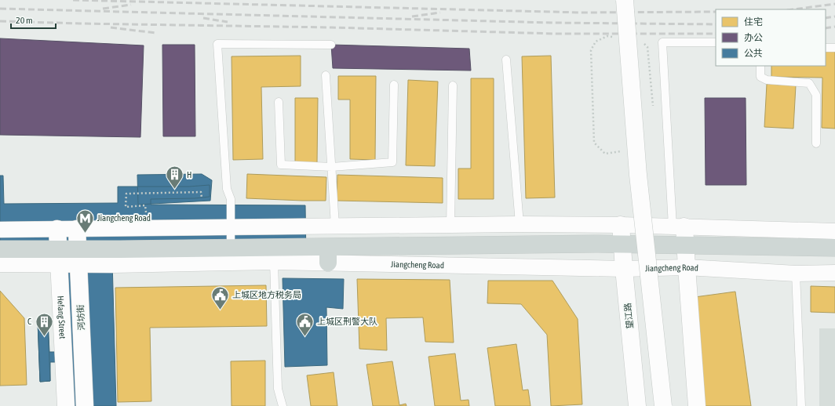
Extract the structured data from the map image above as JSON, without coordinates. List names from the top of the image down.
{
  "streets": {
    "main road": ["Jiangcheng Road"],
    "street": ["望江路", "Hefang Street", "河坊街"]
  },
  "crossings": [
    ["Jiangcheng Road", "望江路"],
    ["Jiangcheng Road", "Hefang Street"],
    ["Jiangcheng Road", "河坊街"]
  ],
  "places": {
    "building": ["H", "C"],
    "metro station": ["Jiangcheng Road"],
    "public building": ["上城区地方税务局", "上城区刑警大队"]
  },
  "legend": ["住宅", "办公", "公共"],
  "scale_bar": "20 m"
}
